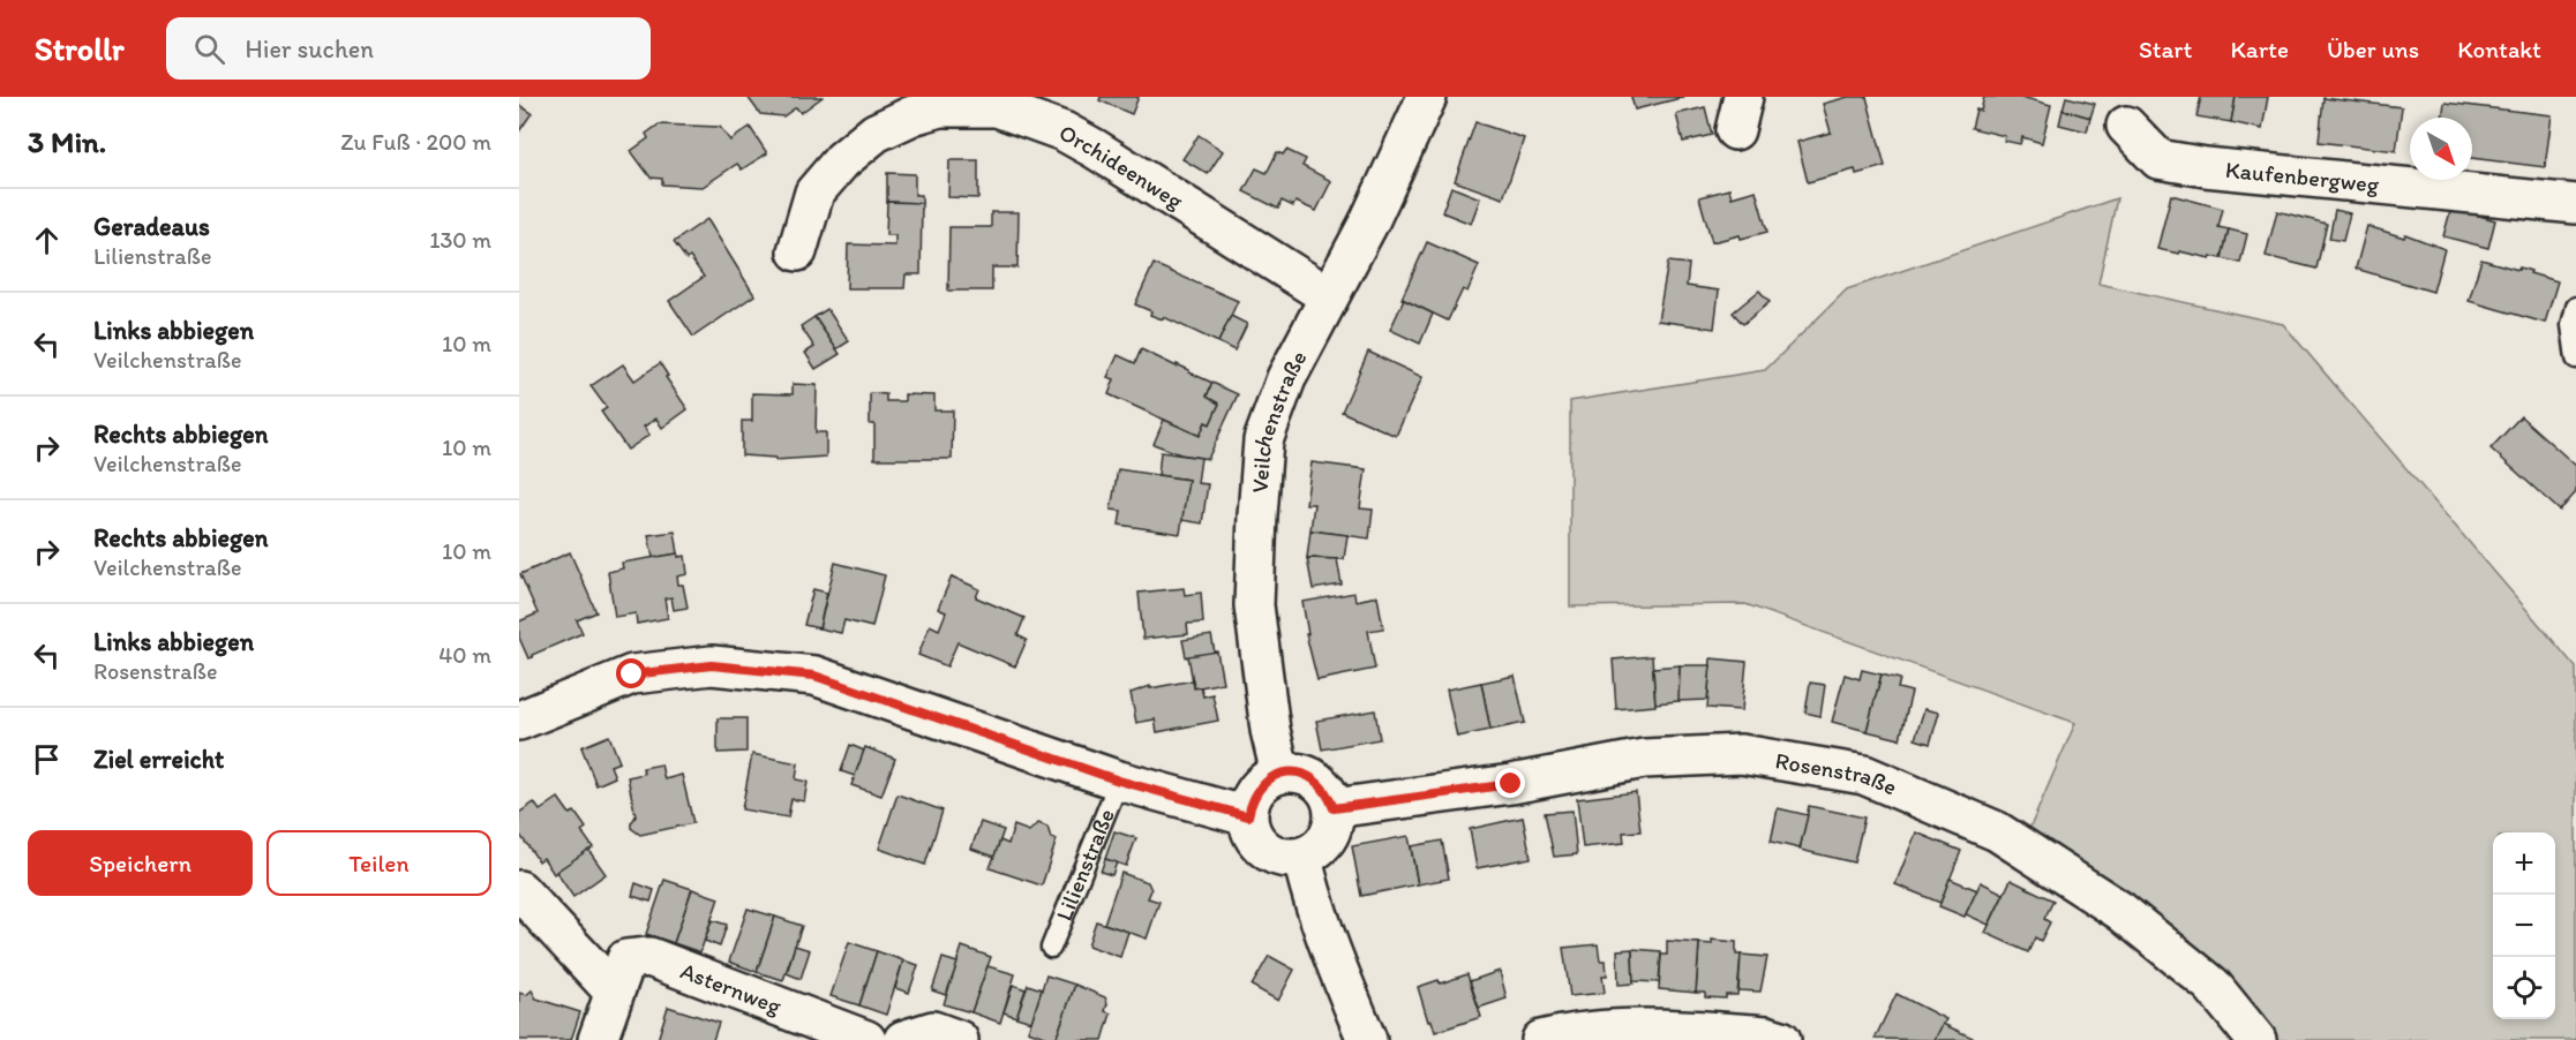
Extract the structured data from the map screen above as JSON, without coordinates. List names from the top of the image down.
{
  "streets": {
    "street": [
      "Orchideenweg",
      "Kaufenbergweg",
      "Veilchenstraße",
      "Rosenstraße",
      "Lilienstraße",
      "Asternweg"
    ]
  },
  "crossings": [
    ["Orchideenweg", "Veilchenstraße"],
    ["Veilchenstraße", "Rosenstraße"],
    ["Veilchenstraße", "Lilienstraße"],
    ["Rosenstraße", "Lilienstraße"]
  ],
  "north": "bottom right",
  "page": {
    "header": "Strollr",
    "search": "Hier suchen",
    "nav": [
      "Start",
      "Karte",
      "Über uns",
      "Kontakt"
    ],
    "heading": ["3 Min.", "Zu Fuß · 200 m"],
    "list": [
      ["Geradeaus", "Lilienstraße", "130 m"],
      ["Links abbiegen", "Veilchenstraße", "10 m"],
      ["Rechts abbiegen", "Veilchenstraße", "10 m"],
      ["Rechts abbiegen", "Veilchenstraße", "10 m"],
      ["Links abbiegen", "Rosenstraße", "40 m"],
      "Ziel erreicht"
    ],
    "buttons": ["Speichern", "Teilen"],
    "map_buttons": ["+", "−"]
  }
}
